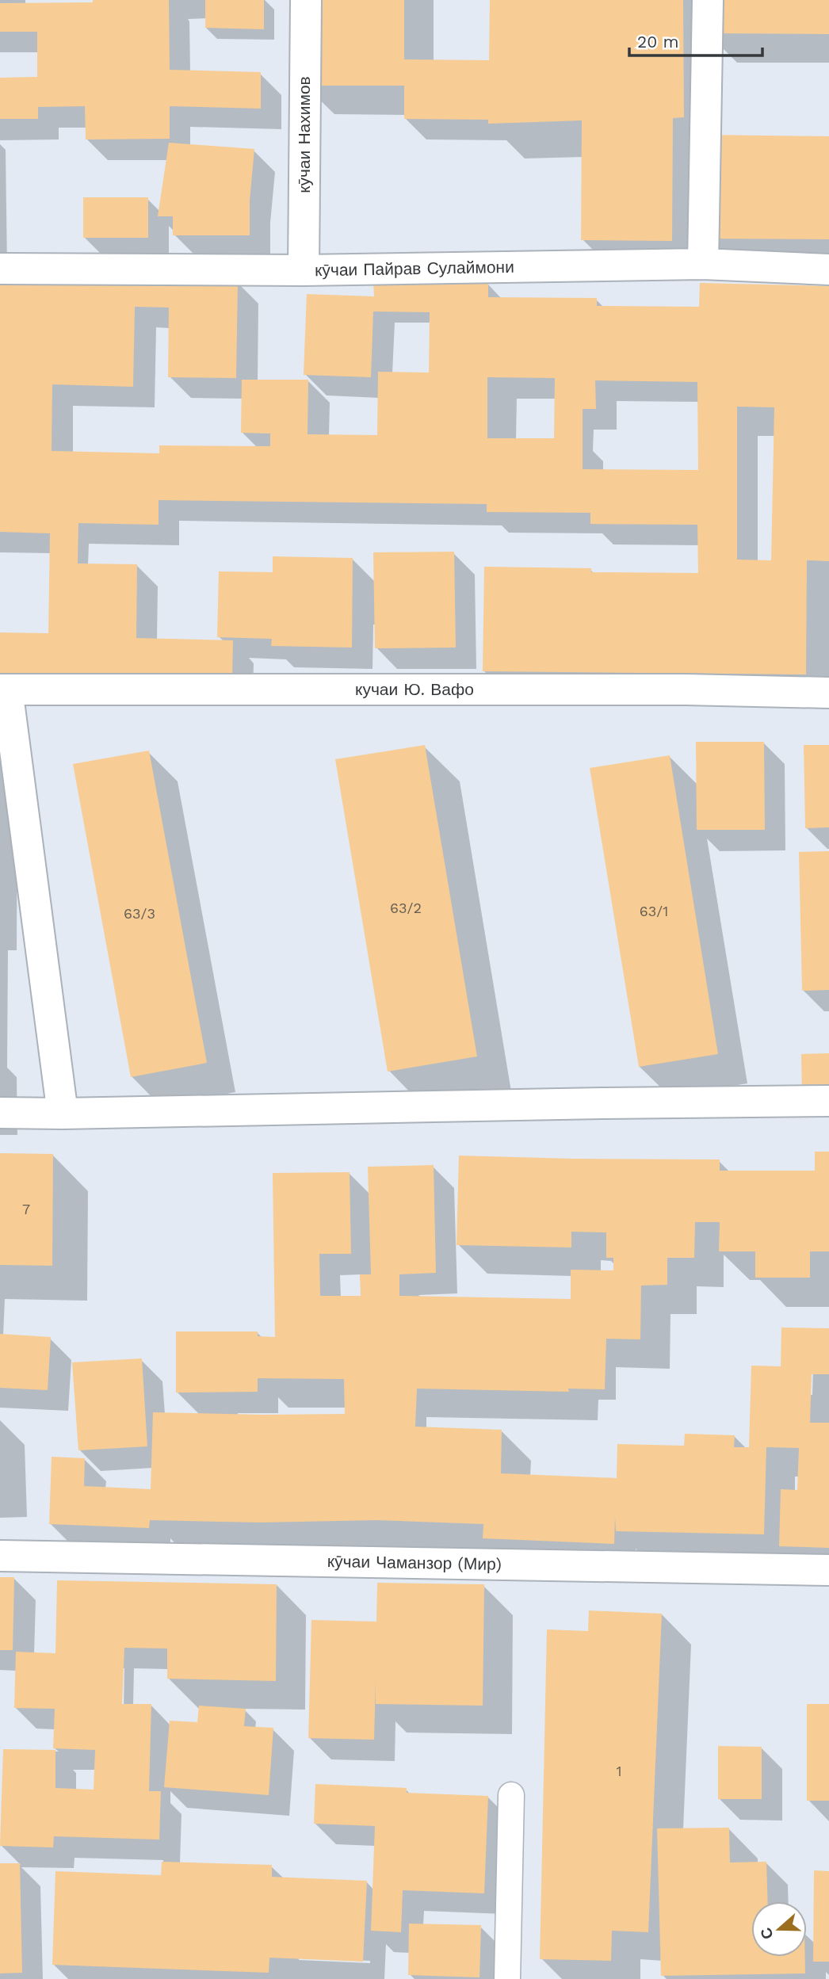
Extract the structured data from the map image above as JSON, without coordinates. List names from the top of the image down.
{
  "streets": {
    "street": [
      "кӯчаи Нахимов",
      "кӯчаи Пайрав Сулаймони",
      "кучаи Ю. Вафо",
      "кӯчаи Чаманзор (Мир)"
    ]
  },
  "crossings": [
    ["кӯчаи Нахимов", "кӯчаи Пайрав Сулаймони"]
  ],
  "house_numbers": [
    "63/2",
    "63/1",
    "63/3",
    "7",
    "1"
  ],
  "scale_bar": "20 m",
  "north": "left"
}
